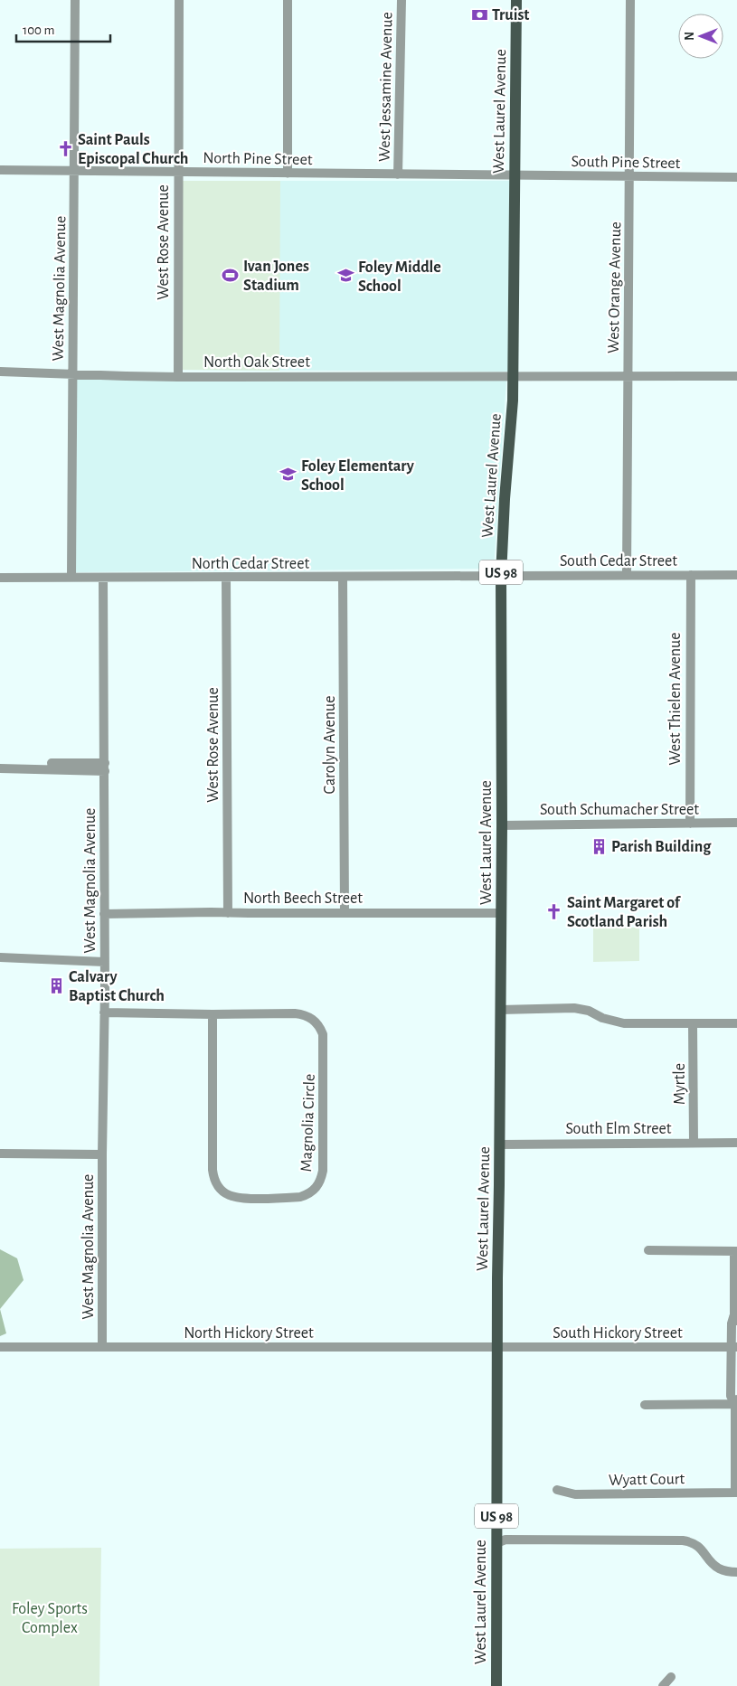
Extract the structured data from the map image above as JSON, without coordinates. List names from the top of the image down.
{
  "streets": {
    "main road": ["West Laurel Avenue", "US 98"],
    "street": [
      "West Jessamine Avenue",
      "North Pine Street",
      "South Pine Street",
      "West Rose Avenue",
      "West Orange Avenue",
      "West Magnolia Avenue",
      "North Oak Street",
      "South Cedar Street",
      "North Cedar Street",
      "West Thielen Avenue",
      "Carolyn Avenue",
      "South Schumacher Street",
      "North Beech Street",
      "Myrtle",
      "Magnolia Circle",
      "South Elm Street",
      "North Hickory Street",
      "South Hickory Street",
      "Wyatt Court"
    ]
  },
  "crossings": [
    ["West Jessamine Avenue", "North Pine Street"],
    ["West Laurel Avenue", "North Pine Street"],
    ["West Laurel Avenue", "South Pine Street"],
    ["West Laurel Avenue", "North Oak Street"],
    ["West Laurel Avenue", "South Cedar Street"],
    ["West Laurel Avenue", "North Cedar Street"],
    ["West Laurel Avenue", "South Schumacher Street"],
    ["West Laurel Avenue", "North Beech Street"],
    ["West Laurel Avenue", "South Elm Street"],
    ["West Laurel Avenue", "North Hickory Street"],
    ["West Laurel Avenue", "South Hickory Street"],
    ["North Pine Street", "South Pine Street"],
    ["North Pine Street", "West Rose Avenue"],
    ["North Pine Street", "West Magnolia Avenue"],
    ["South Pine Street", "West Orange Avenue"],
    ["West Rose Avenue", "North Oak Street"],
    ["West Rose Avenue", "North Cedar Street"],
    ["West Rose Avenue", "North Beech Street"],
    ["West Orange Avenue", "North Oak Street"],
    ["West Orange Avenue", "South Cedar Street"],
    ["West Magnolia Avenue", "North Oak Street"],
    ["West Magnolia Avenue", "North Cedar Street"],
    ["West Magnolia Avenue", "North Beech Street"],
    ["West Magnolia Avenue", "Magnolia Circle"],
    ["West Magnolia Avenue", "North Hickory Street"],
    ["South Cedar Street", "North Cedar Street"],
    ["South Cedar Street", "West Thielen Avenue"],
    ["North Cedar Street", "Carolyn Avenue"],
    ["West Thielen Avenue", "South Schumacher Street"],
    ["Carolyn Avenue", "North Beech Street"],
    ["Myrtle", "South Elm Street"],
    ["North Hickory Street", "South Hickory Street"]
  ],
  "parks": ["Foley Sports Complex"],
  "places": {
    "bank": ["Truist"],
    "church": ["Saint Pauls Episcopal Church", "Saint Margaret of Scotland Parish"],
    "sports": ["Ivan Jones Stadium"],
    "school or university": ["Foley Middle School", "Foley Elementary School"],
    "building": ["Parish Building", "Calvary Baptist Church"]
  },
  "scale_bar": "100 m",
  "north": "left"
}
